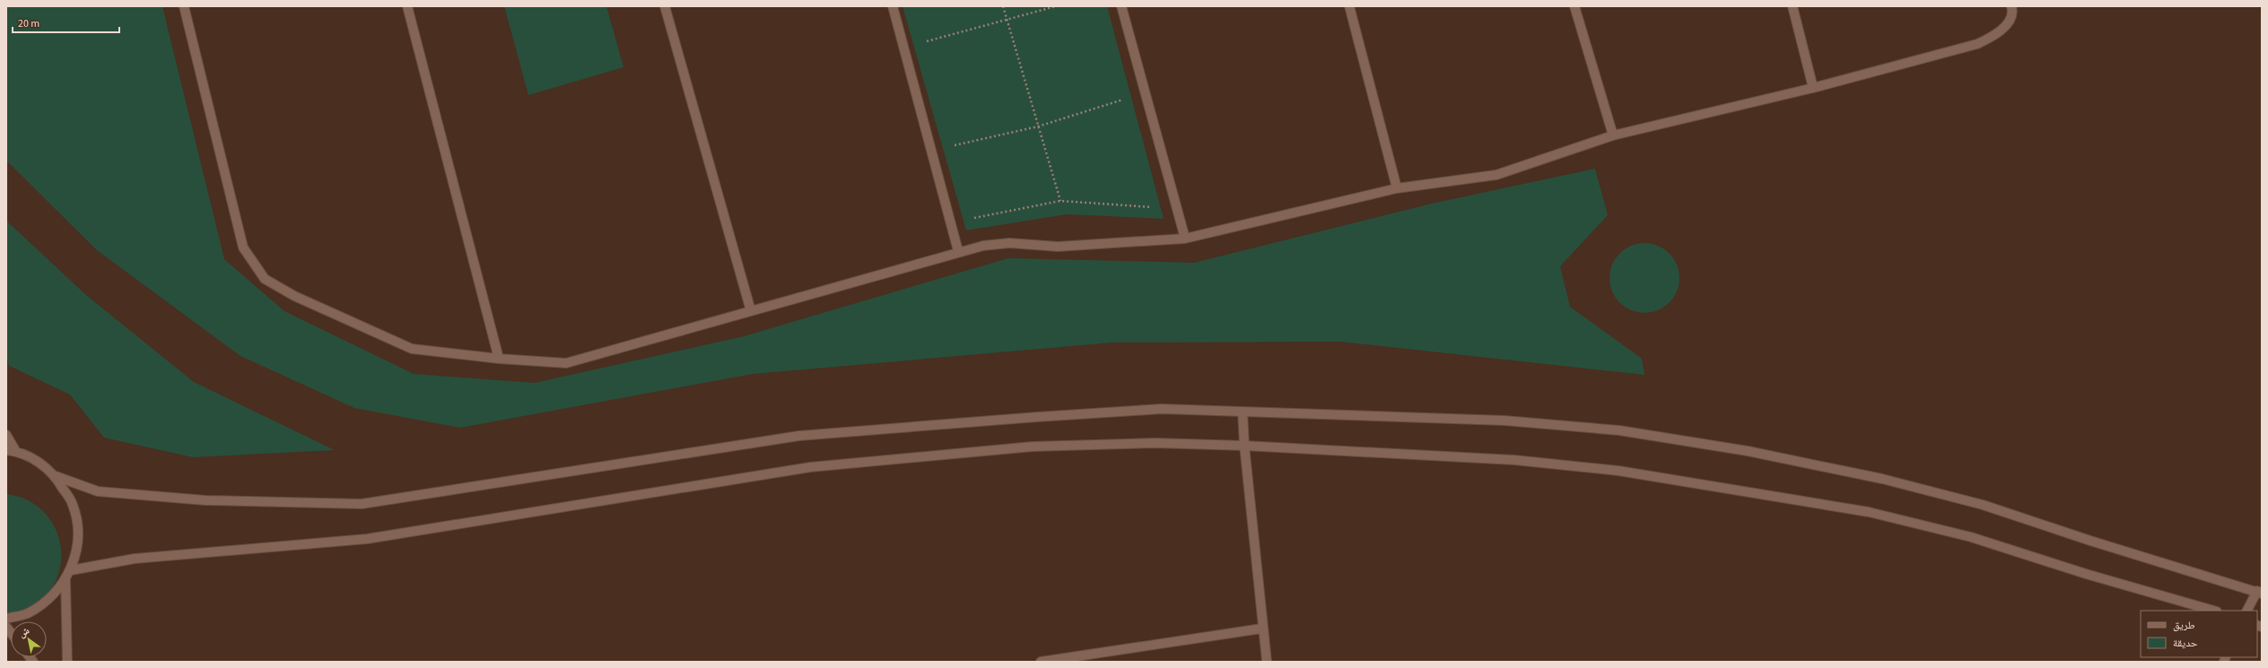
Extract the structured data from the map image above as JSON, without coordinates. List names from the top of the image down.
{
  "legend": ["طريق", "حديقة"],
  "scale_bar": "20 m",
  "north": "top left"
}
